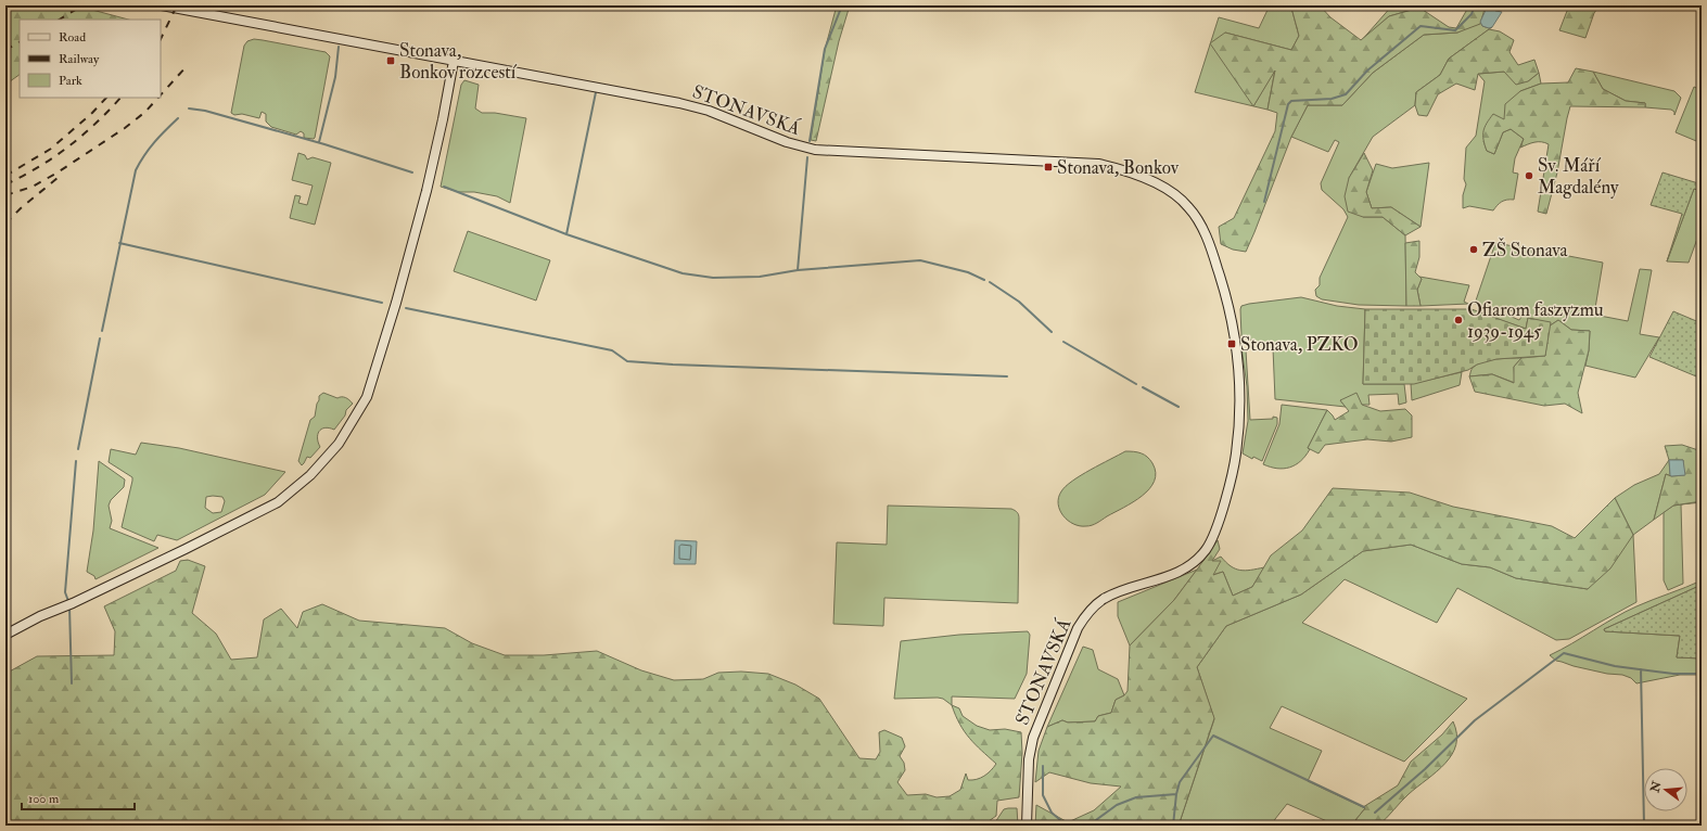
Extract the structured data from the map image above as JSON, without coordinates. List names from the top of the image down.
{
  "streets": {
    "street": ["STONAVSKÁ"]
  },
  "places": {
    "transit": ["Stonava, Bonkov rozcestí", "Stonava, Bonkov", "Stonava, PZKO"],
    "other": ["Sv. Máří Magdalény", "ZŠ Stonava", "Ofiarom faszyzmu 1939-1945"]
  },
  "legend": ["Road", "Railway", "Park"],
  "scale_bar": "100 m",
  "north": "left"
}
